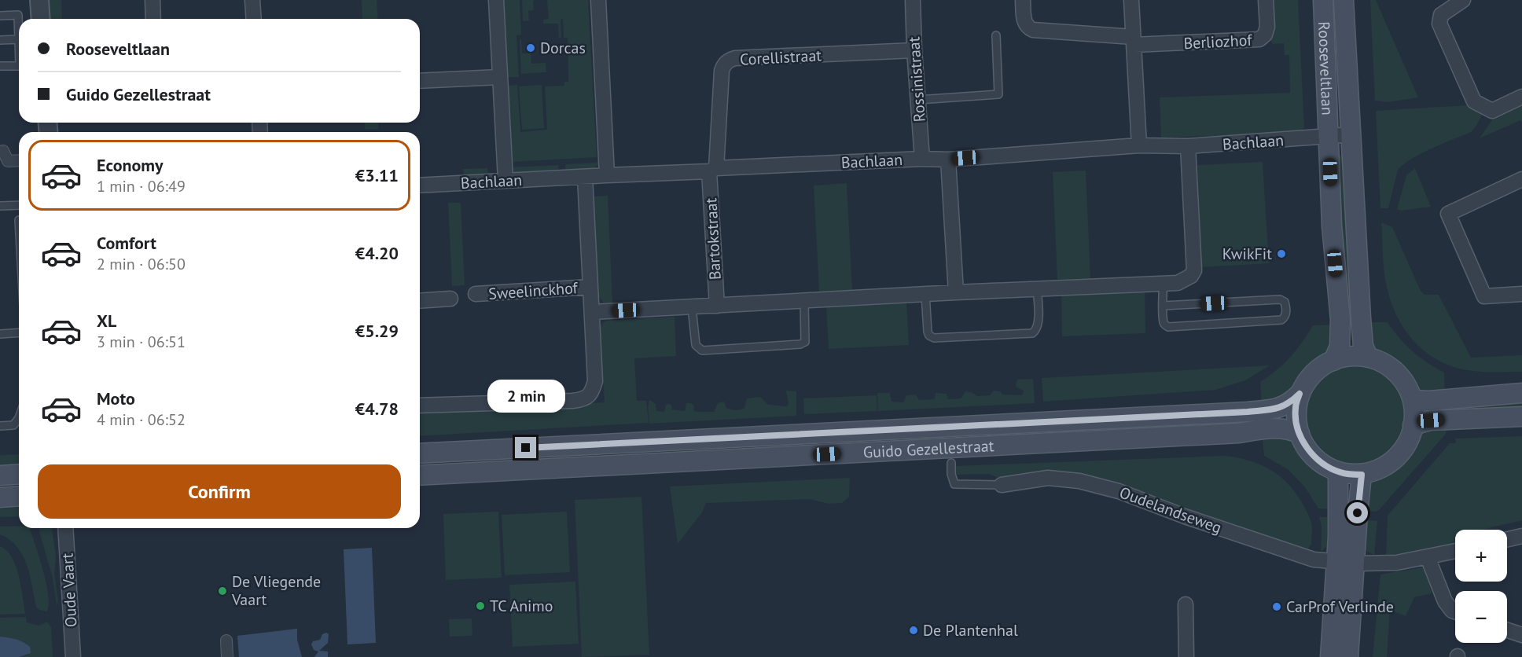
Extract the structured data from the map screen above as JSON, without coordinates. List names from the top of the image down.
{
  "streets": {
    "main road": ["Rooseveltlaan", "Guido Gezellestraat"],
    "street": [
      "Berliozhof",
      "Corellistraat",
      "Rossinistraat",
      "Bachlaan",
      "Bartokstraat",
      "Sweelinckhof",
      "Oudelandseweg",
      "Oude Vaart"
    ]
  },
  "crossings": [
    ["Corellistraat", "Rossinistraat"],
    ["Corellistraat", "Bachlaan"],
    ["Corellistraat", "Bartokstraat"],
    ["Rooseveltlaan", "Bachlaan"],
    ["Rooseveltlaan", "Guido Gezellestraat"],
    ["Rossinistraat", "Bachlaan"],
    ["Bachlaan", "Bartokstraat"],
    ["Bachlaan", "Sweelinckhof"]
  ],
  "places": [
    "Dorcas",
    "KwikFit",
    "De Vliegende Vaart",
    "TC Animo",
    "CarProf Verlinde",
    "De Plantenhal"
  ],
  "page": {
    "banner": ["Rooseveltlaan", "Guido Gezellestraat"],
    "list": [
      {
        "name": "Economy",
        "note": "1 min · 06:49",
        "value": "€3.11"
      },
      {
        "name": "Comfort",
        "note": "2 min · 06:50",
        "value": "€4.20"
      },
      {
        "name": "XL",
        "note": "3 min · 06:51",
        "value": "€5.29"
      },
      {
        "name": "Moto",
        "note": "4 min · 06:52",
        "value": "€4.78"
      }
    ],
    "bubble": "2 min",
    "buttons": "Confirm",
    "map_buttons": ["+", "−"]
  }
}
